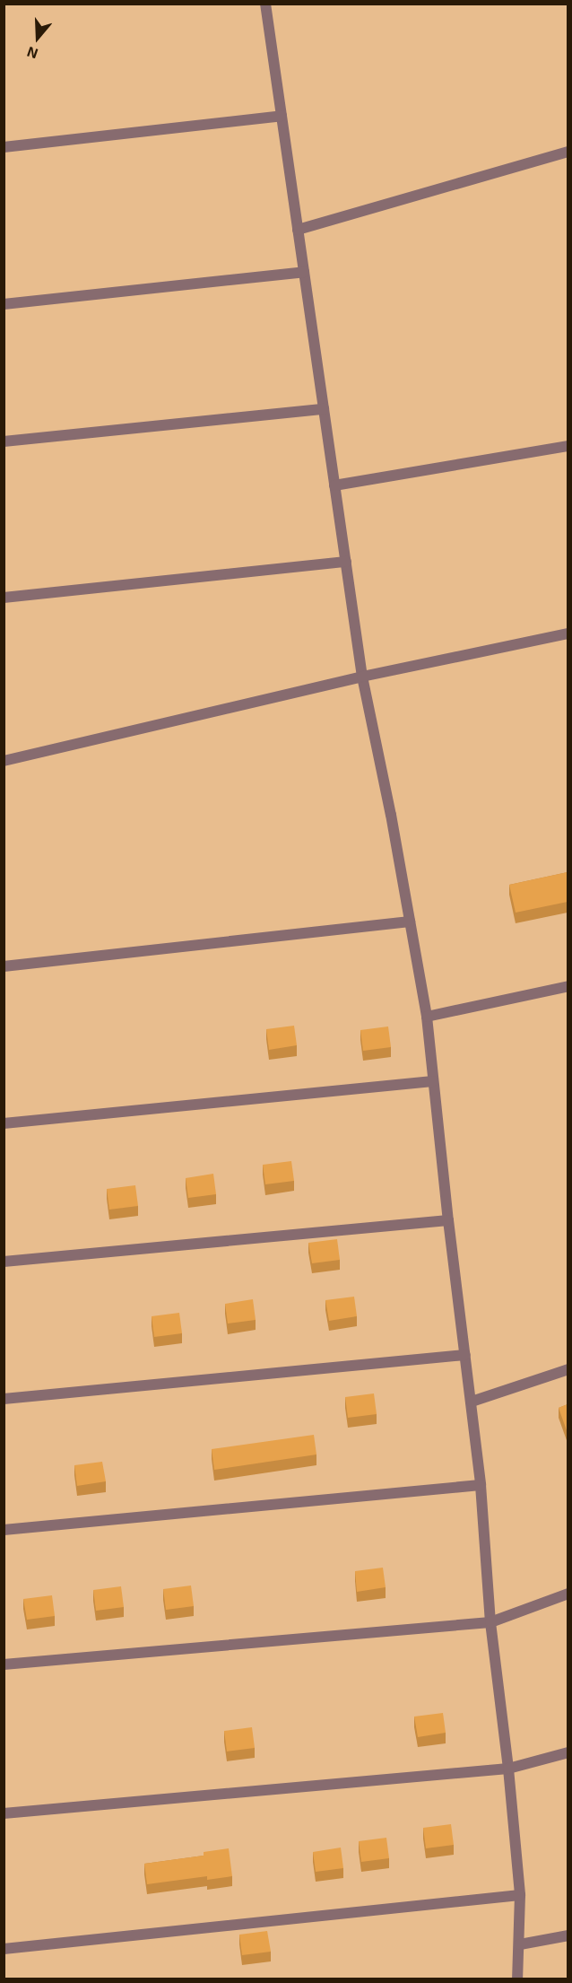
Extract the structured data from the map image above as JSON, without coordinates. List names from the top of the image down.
{
  "north": "bottom"
}
